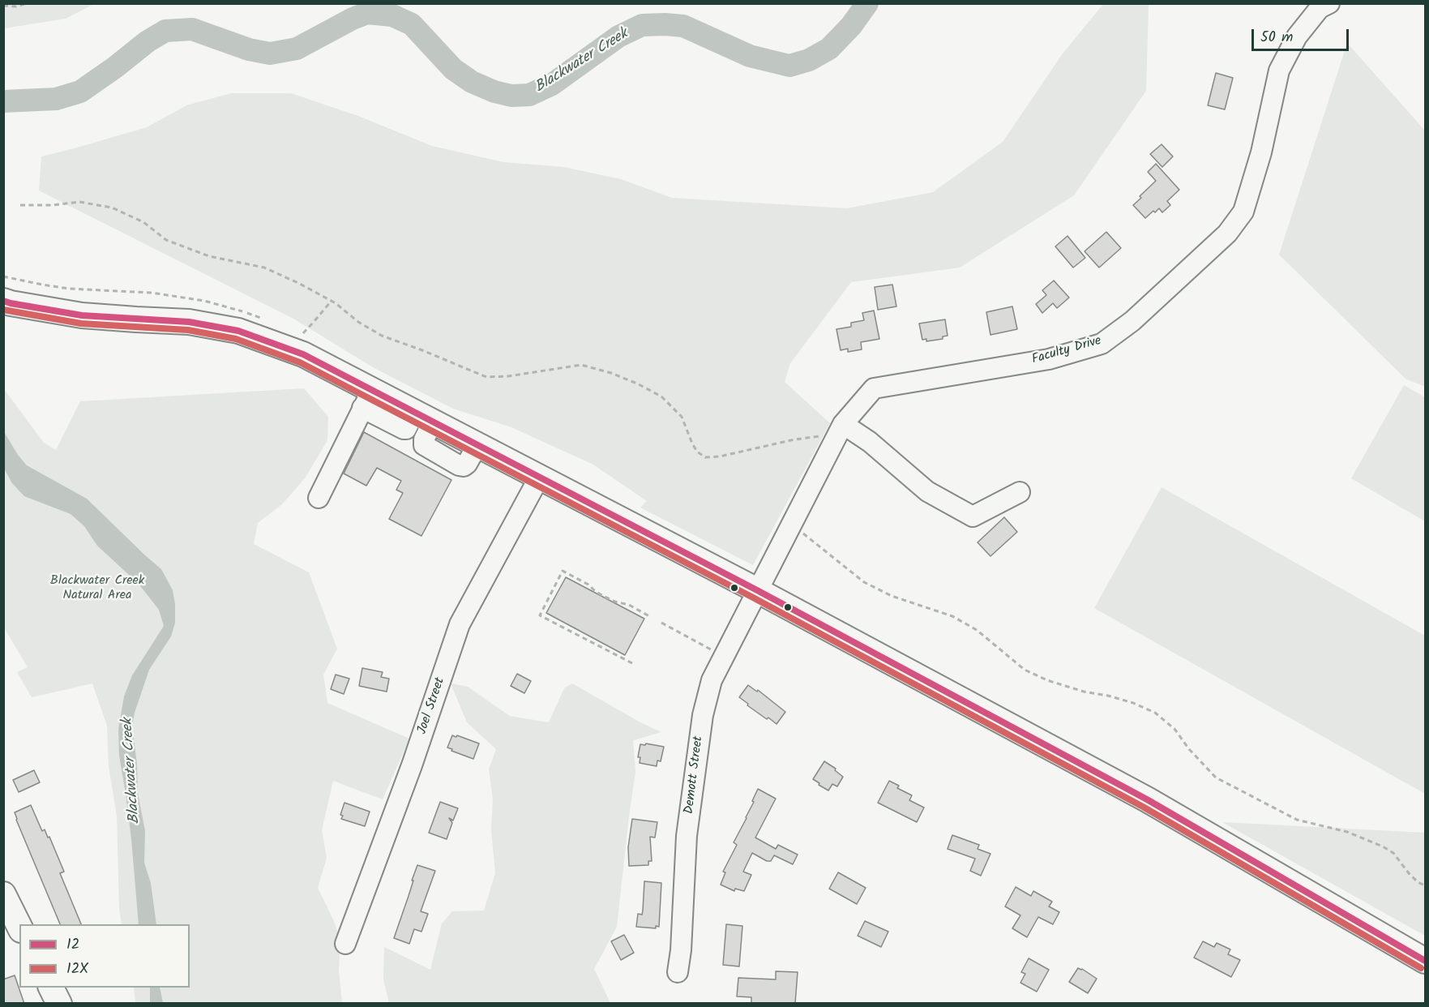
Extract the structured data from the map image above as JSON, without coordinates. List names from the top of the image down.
{
  "streets": {
    "street": ["Faculty Drive", "Joel Street", "Demott Street"]
  },
  "crossings": [
    ["Faculty Drive", "Demott Street"]
  ],
  "water": ["Blackwater Creek"],
  "parks": ["Blackwater Creek Natural Area"],
  "lines": ["transit line 12", "transit line 12X"],
  "legend": ["12", "12X"],
  "scale_bar": "50 m"
}
